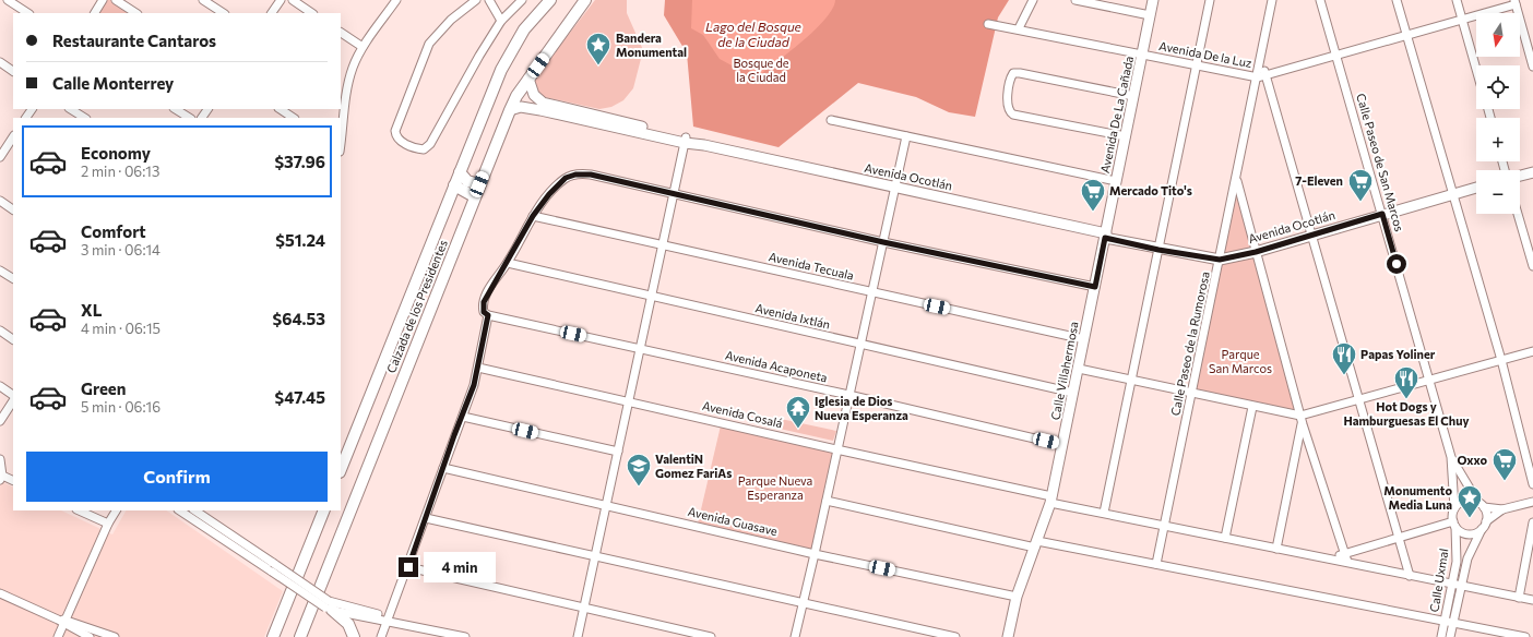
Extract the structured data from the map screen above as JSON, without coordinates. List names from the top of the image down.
{
  "streets": {
    "highway": ["Calzada de los Presidentes"],
    "main road": ["Avenida De La Cañada", "Avenida Ocotlán", "Calle Villahermosa"],
    "street": [
      "Avenida De la Luz",
      "Calle Paseo de San Marcos",
      "Avenida Tecuala",
      "Avenida Ixtlán",
      "Calle Paseo de la Rumorosa",
      "Avenida Acaponeta",
      "Avenida Cosalá",
      "Avenida Guasave",
      "Calle Uxmal"
    ]
  },
  "crossings": [
    ["Avenida De la Luz", "Avenida De La Cañada"],
    ["Avenida De la Luz", "Calle Paseo de San Marcos"],
    ["Avenida De la Luz", "Calle Paseo de la Rumorosa"],
    ["Avenida De La Cañada", "Avenida Ocotlán"],
    ["Avenida De La Cañada", "Calle Villahermosa"],
    ["Calle Paseo de San Marcos", "Avenida Ocotlán"],
    ["Calle Paseo de San Marcos", "Calle Uxmal"],
    ["Avenida Ocotlán", "Calzada de los Presidentes"],
    ["Avenida Ocotlán", "Calle Paseo de la Rumorosa"],
    ["Avenida Ocotlán", "Calle Villahermosa"],
    ["Avenida Tecuala", "Calle Villahermosa"],
    ["Avenida Ixtlán", "Calle Villahermosa"],
    ["Calle Paseo de la Rumorosa", "Avenida Cosalá"],
    ["Avenida Acaponeta", "Calle Villahermosa"],
    ["Calle Villahermosa", "Avenida Cosalá"],
    ["Calle Villahermosa", "Avenida Guasave"],
    ["Avenida Cosalá", "Calle Uxmal"]
  ],
  "water": ["Lago del Bosque de la Ciudad"],
  "parks": ["Bosque de la Ciudad", "Parque San Marcos", "Parque Nueva Esperanza"],
  "places": {
    "place": ["Bandera Monumental", "Monumento Media Luna"],
    "supermarket": ["7-Eleven", "Mercado Tito's", "Oxxo"],
    "restaurant": ["Papas Yoliner", "Hot Dogs y Hamburguesas El Chuy"],
    "temple": ["Iglesia de Dios Nueva Esperanza"],
    "school or university": ["ValentiN Gomez FariAs"]
  },
  "north": "bottom",
  "page": {
    "map_buttons": ["+", "−"],
    "banner": ["Restaurante Cantaros", "Calle Monterrey"],
    "list": [
      {
        "name": "Economy",
        "note": "2 min · 06:13",
        "value": "$37.96"
      },
      {
        "name": "Comfort",
        "note": "3 min · 06:14",
        "value": "$51.24"
      },
      {
        "name": "XL",
        "note": "4 min · 06:15",
        "value": "$64.53"
      },
      {
        "name": "Green",
        "note": "5 min · 06:16",
        "value": "$47.45"
      }
    ],
    "buttons": "Confirm",
    "bubble": "4 min"
  }
}
